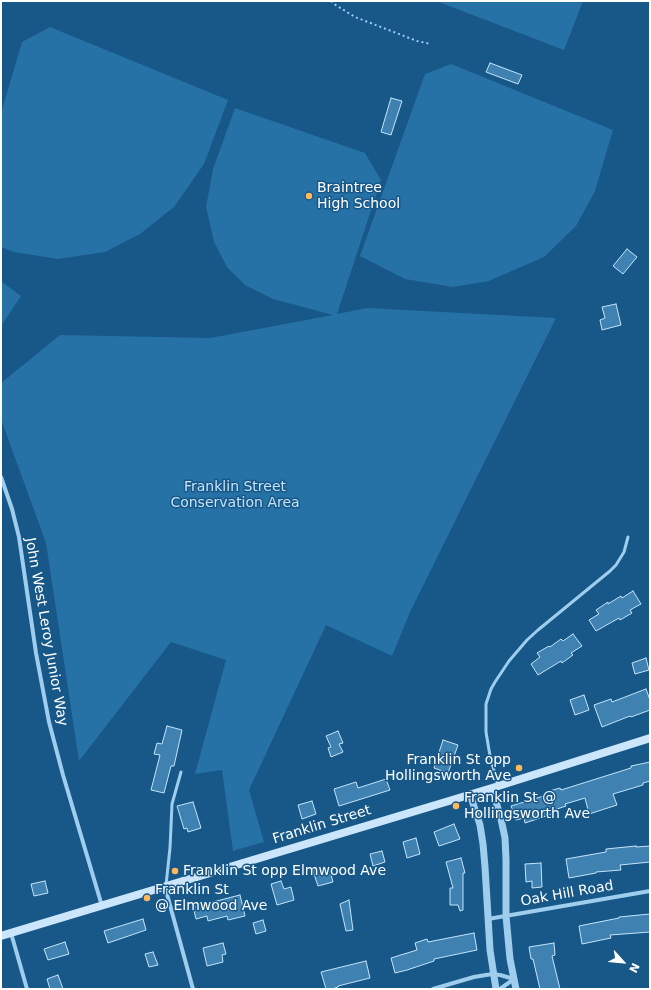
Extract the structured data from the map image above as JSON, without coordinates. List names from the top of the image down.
{
  "streets": {
    "main road": ["Franklin Street"],
    "street": ["John West Leroy Junior Way", "Oak Hill Road"]
  },
  "crossings": [
    ["John West Leroy Junior Way", "Franklin Street"]
  ],
  "parks": ["Franklin Street Conservation Area"],
  "places": [
    "Braintree High School",
    "Franklin St opp Hollingsworth Ave",
    "Franklin St @ Hollingsworth Ave",
    "Franklin St opp Elmwood Ave",
    "Franklin St @ Elmwood Ave"
  ],
  "north": "bottom right"
}
